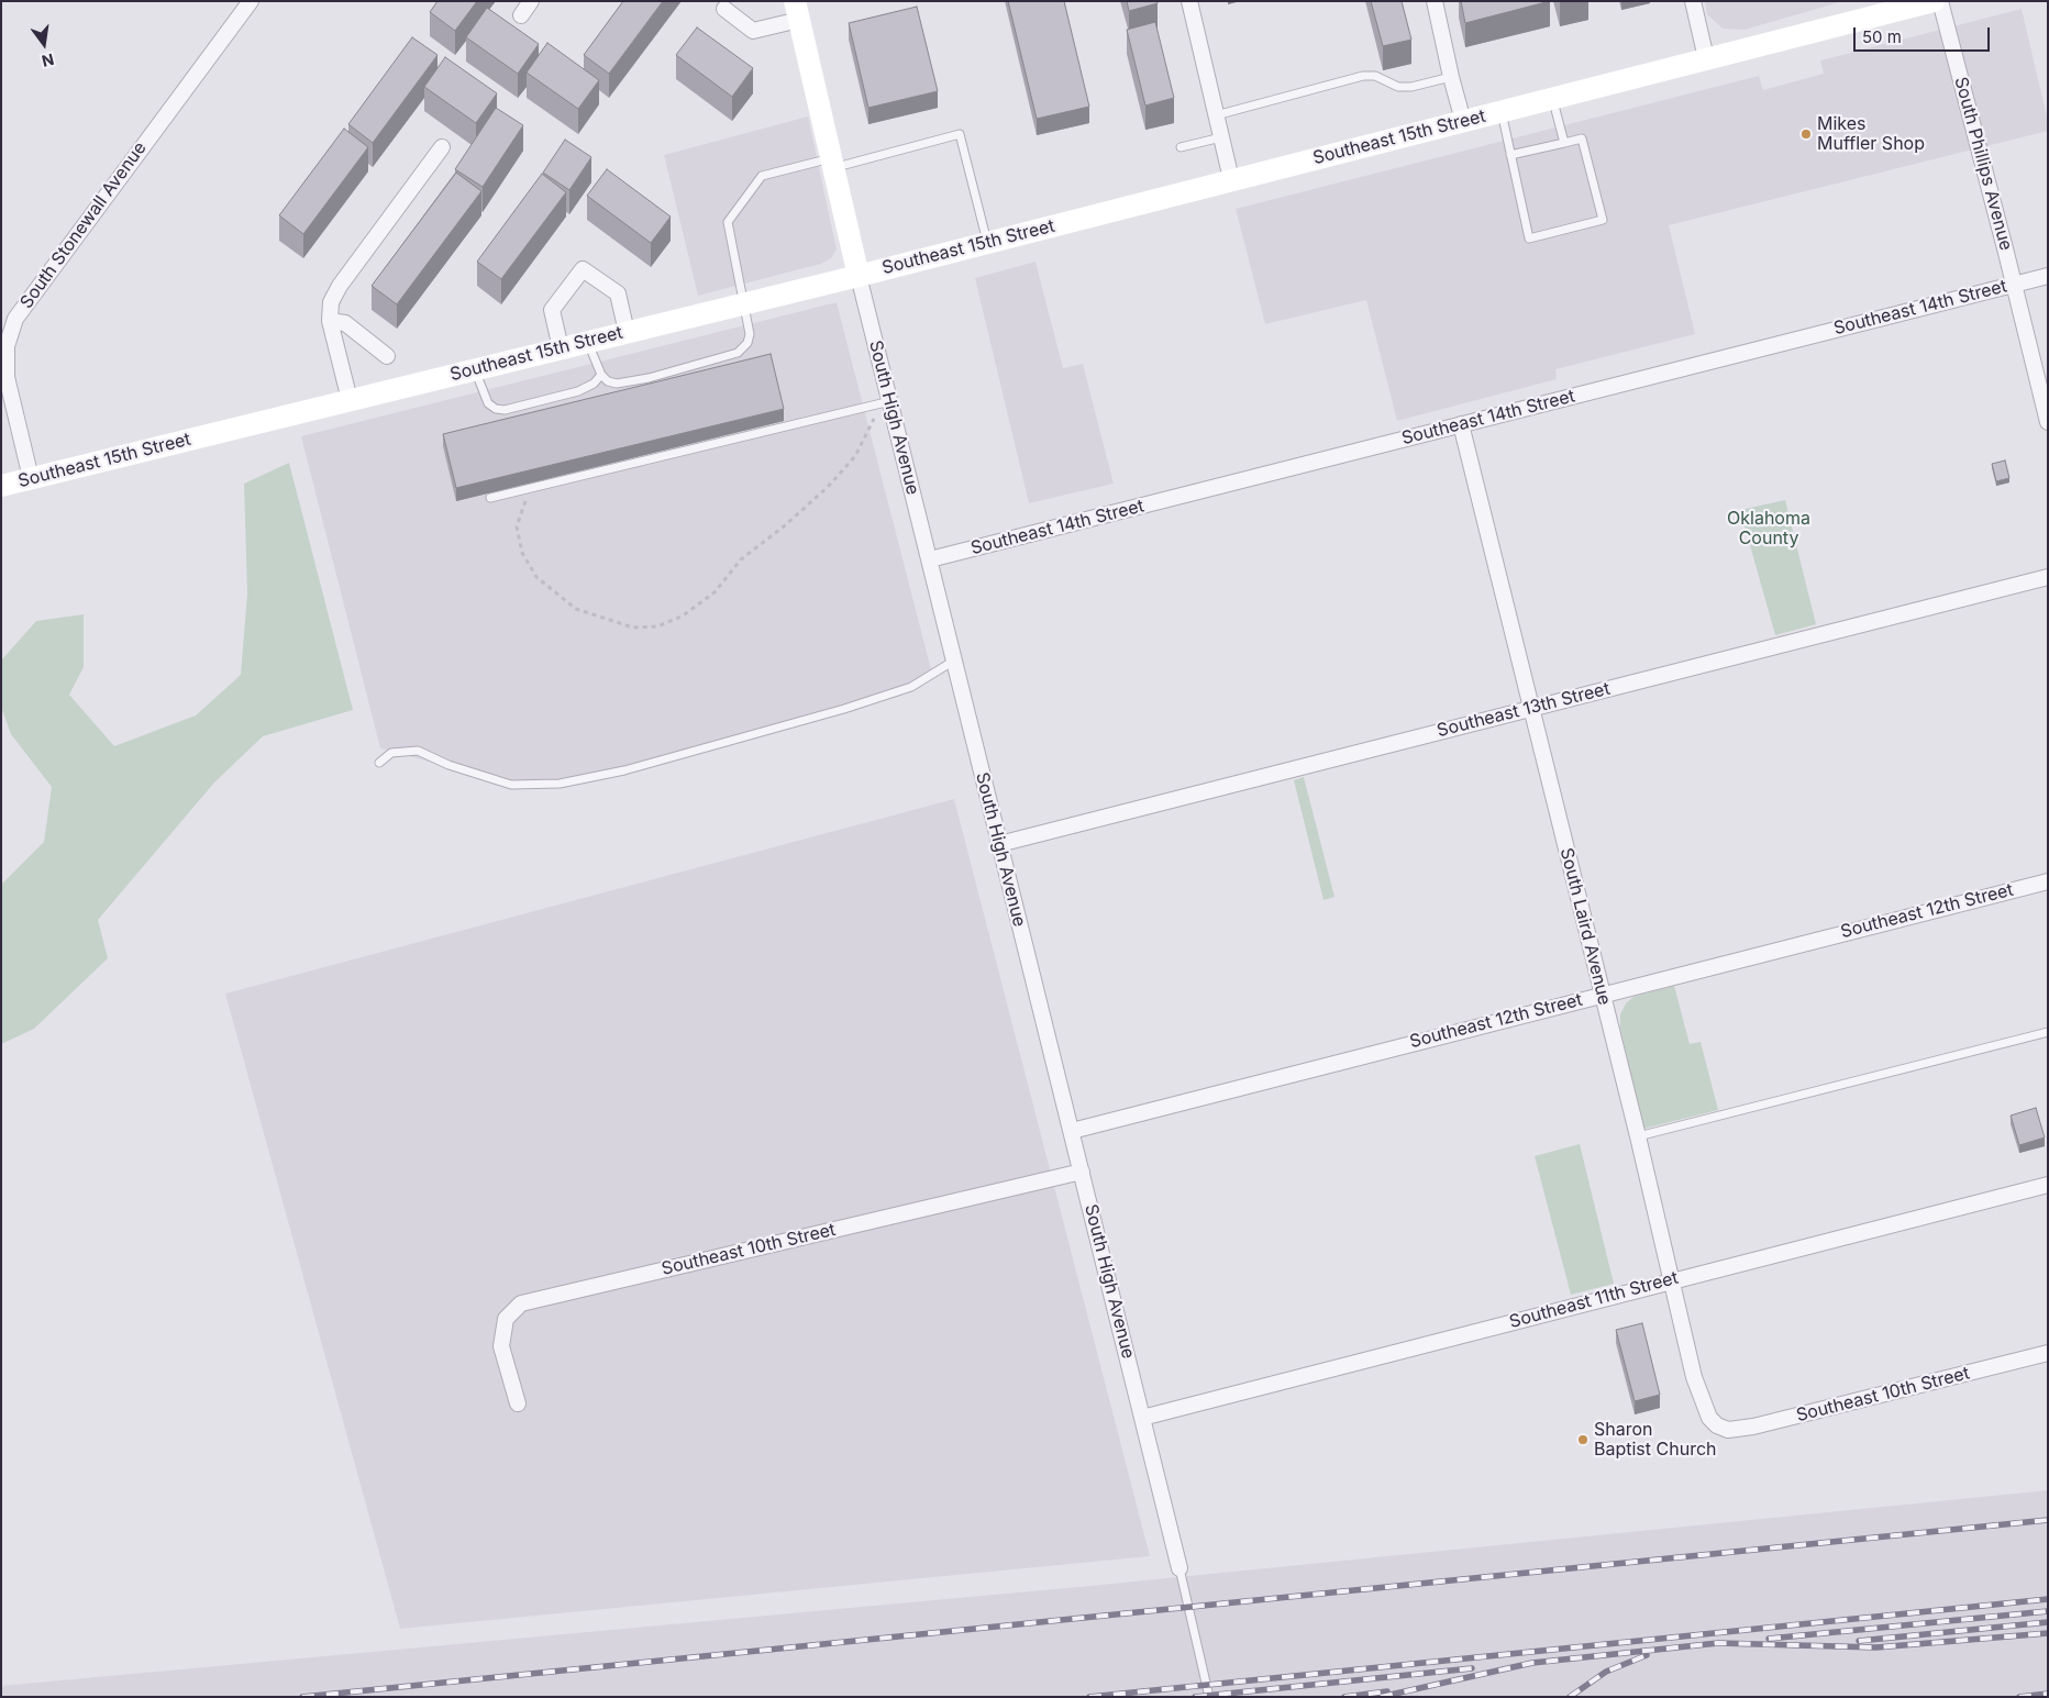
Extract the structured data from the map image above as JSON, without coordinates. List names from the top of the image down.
{
  "streets": {
    "main road": ["Southeast 15th Street", "South High Avenue"],
    "street": [
      "South Phillips Avenue",
      "South Stonewall Avenue",
      "Southeast 14th Street",
      "Southeast 13th Street",
      "Southeast 12th Street",
      "South Laird Avenue",
      "Southeast 10th Street",
      "Southeast 11th Street"
    ]
  },
  "crossings": [
    ["Southeast 15th Street", "South Stonewall Avenue"],
    ["Southeast 15th Street", "South High Avenue"],
    ["South Phillips Avenue", "Southeast 14th Street"],
    ["Southeast 14th Street", "South High Avenue"],
    ["Southeast 14th Street", "South Laird Avenue"],
    ["South High Avenue", "Southeast 13th Street"],
    ["South High Avenue", "Southeast 12th Street"],
    ["South High Avenue", "Southeast 10th Street"],
    ["South High Avenue", "Southeast 11th Street"],
    ["Southeast 13th Street", "South Laird Avenue"],
    ["Southeast 12th Street", "South Laird Avenue"],
    ["South Laird Avenue", "Southeast 10th Street"],
    ["South Laird Avenue", "Southeast 11th Street"]
  ],
  "parks": ["Oklahoma County"],
  "places": ["Mikes Muffler Shop", "Sharon Baptist Church"],
  "scale_bar": "50 m",
  "north": "bottom"
}
